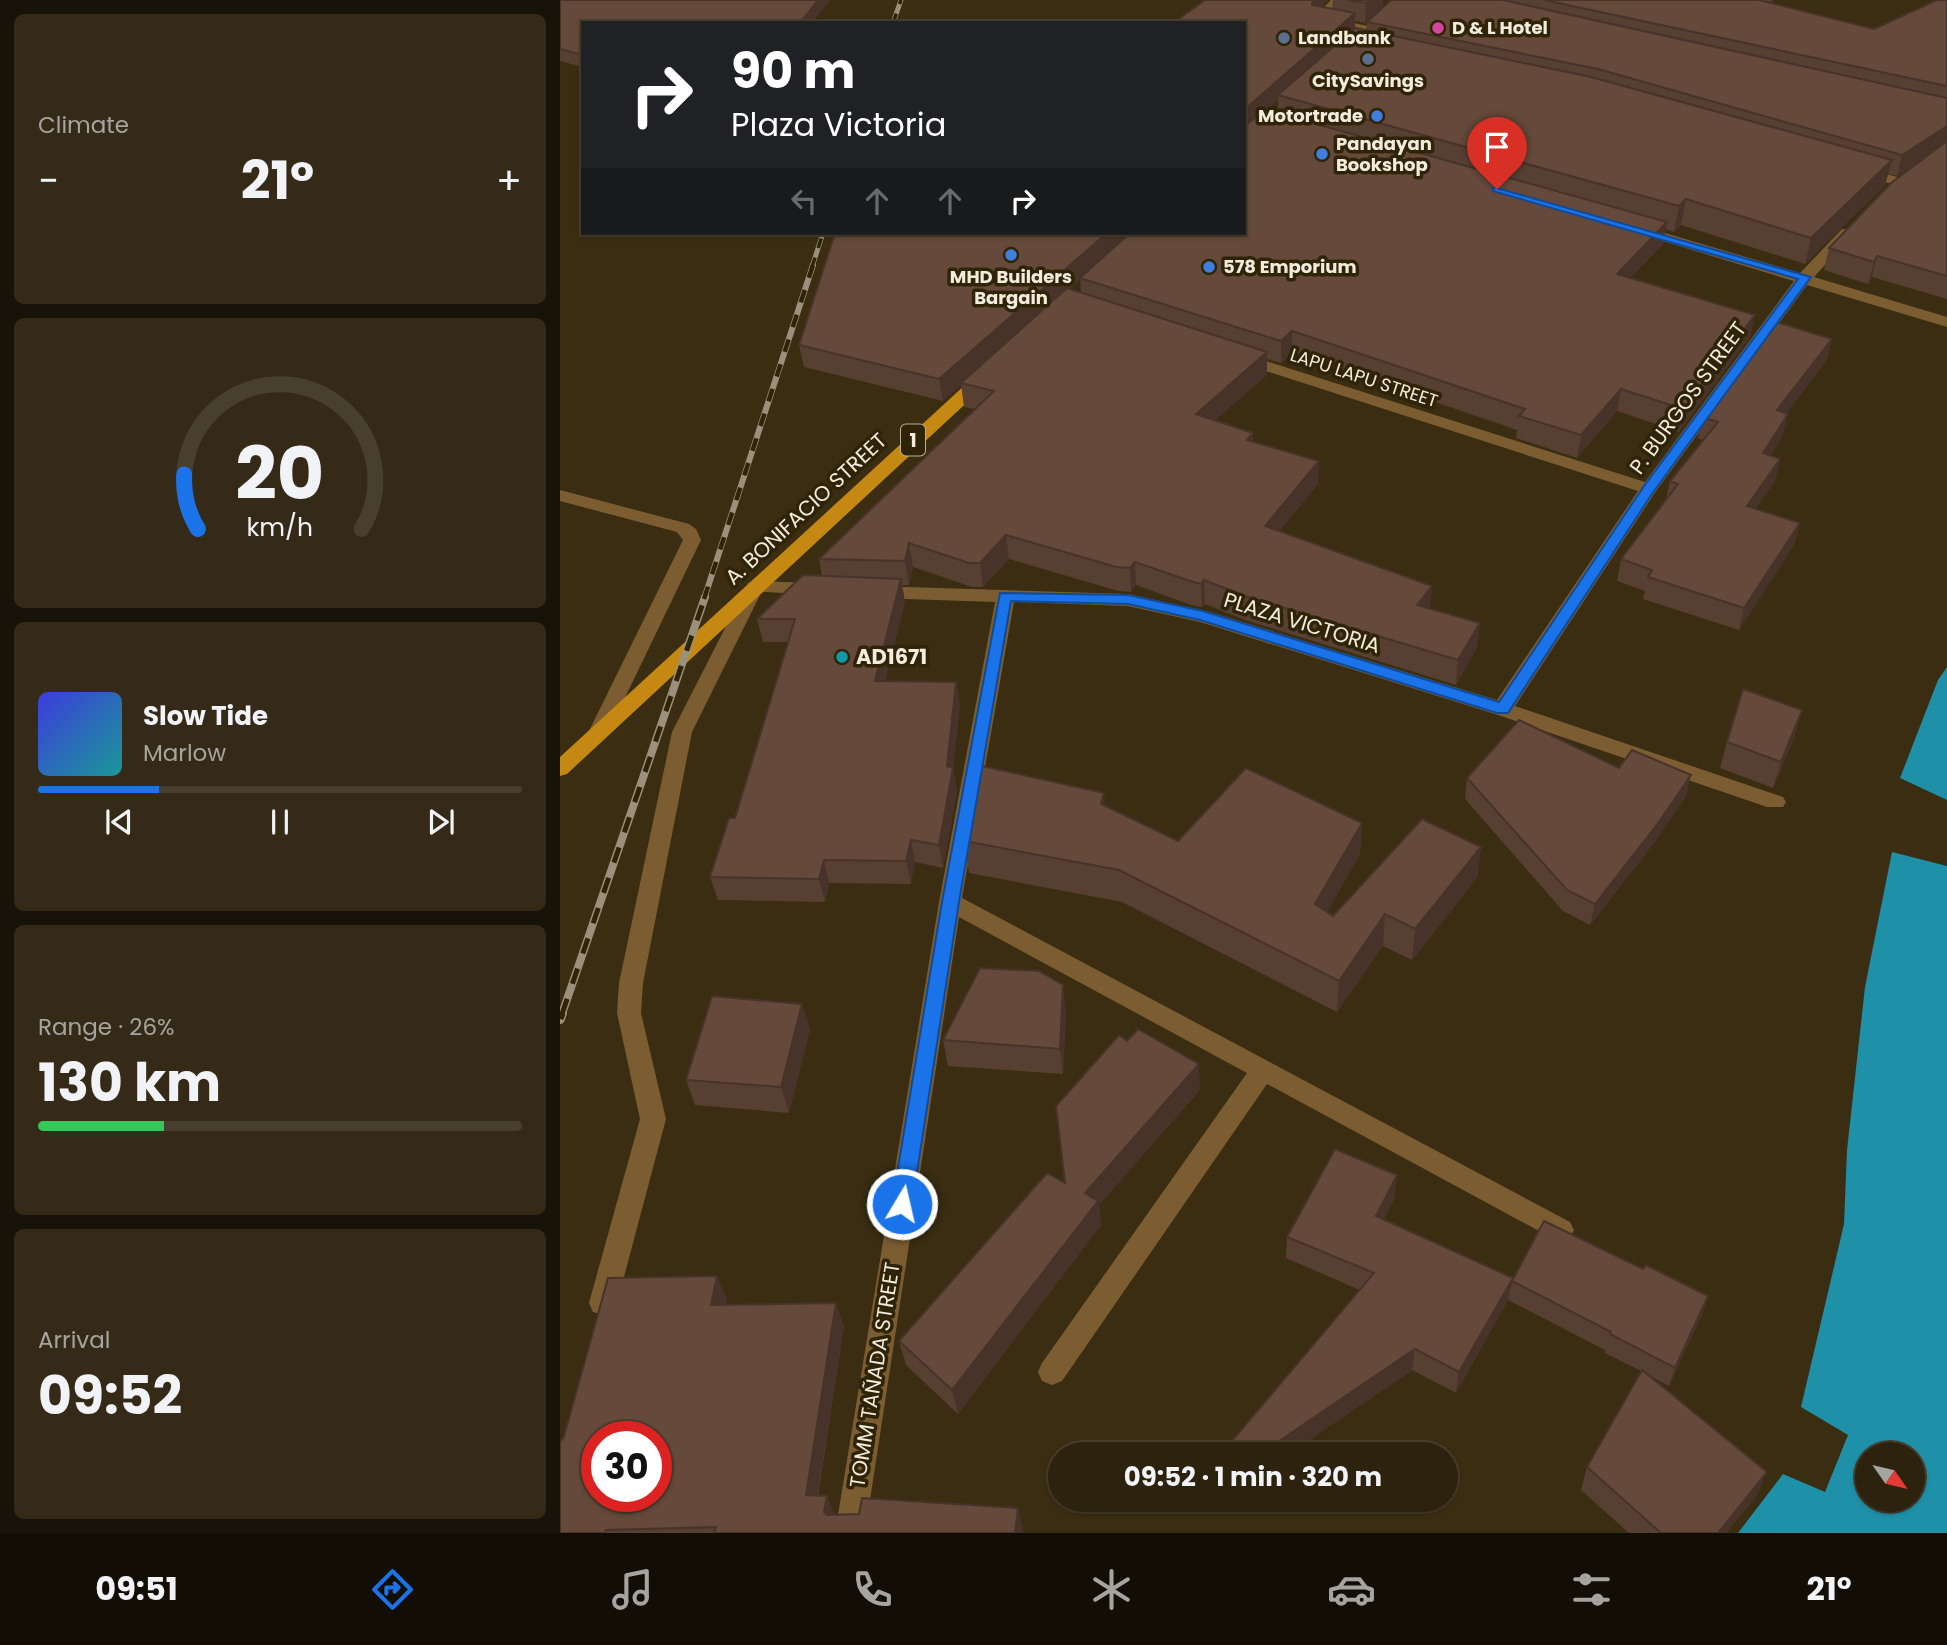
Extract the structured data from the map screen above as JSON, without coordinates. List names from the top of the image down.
{
  "streets": {
    "main road": ["1", "A. BONIFACIO STREET"],
    "street": [
      "LAPU LAPU STREET",
      "P. BURGOS STREET",
      "PLAZA VICTORIA",
      "TOMM TAÑADA STREET"
    ]
  },
  "crossings": [
    ["LAPU LAPU STREET", "P. BURGOS STREET"],
    ["P. BURGOS STREET", "PLAZA VICTORIA"],
    ["1", "A. BONIFACIO STREET"],
    ["A. BONIFACIO STREET", "PLAZA VICTORIA"],
    ["PLAZA VICTORIA", "TOMM TAÑADA STREET"]
  ],
  "places": [
    "D & L Hotel",
    "Landbank",
    "CitySavings",
    "Motortrade",
    "Pandayan Bookshop",
    "MHD Builders Bargain",
    "578 Emporium",
    "AD1671"
  ],
  "north": "bottom right",
  "page": {
    "tile": [
      "Climate",
      ["Range · 26%", "130 km"],
      ["Arrival", "09:52"]
    ],
    "turn": ["90 m", "Plaza Victoria"],
    "heat": ["−", "21°", "+"],
    "song": ["Slow Tide", "Marlow"],
    "limit": "30",
    "trip": "09:52 · 1 min · 320 m",
    "tabs": ["09:51", "21°"],
    "gauge": ["20", "km/h"]
  }
}
